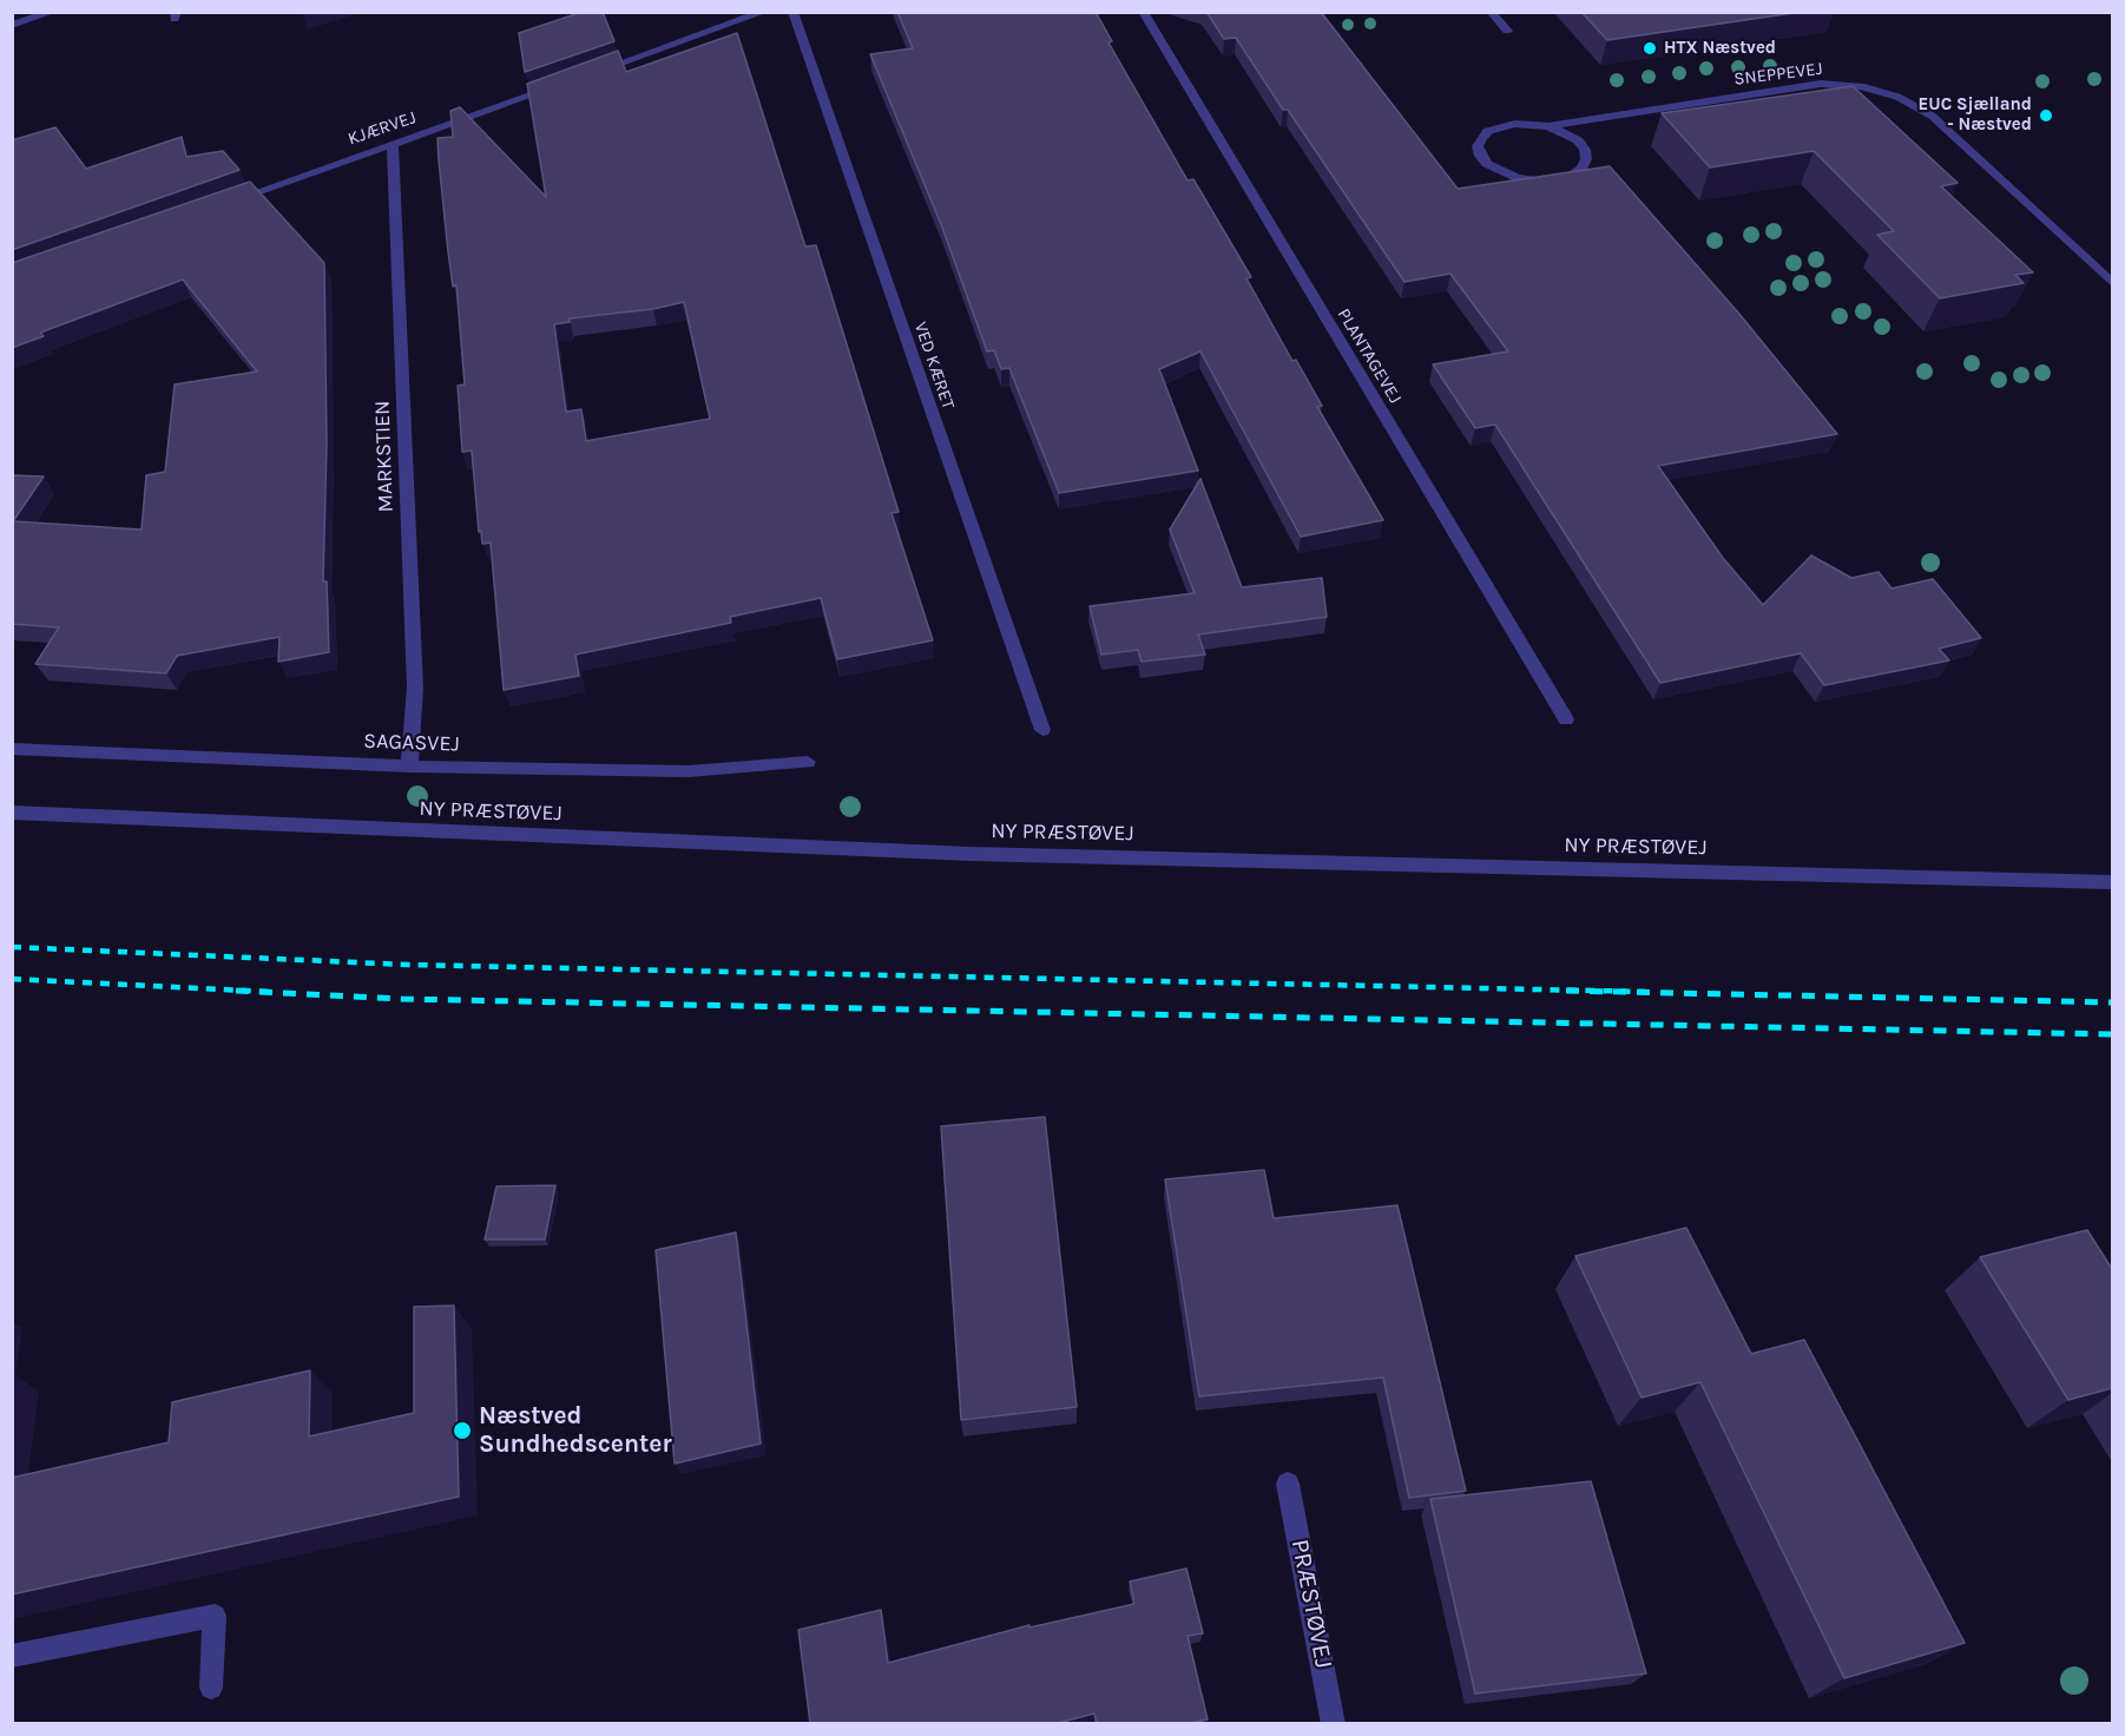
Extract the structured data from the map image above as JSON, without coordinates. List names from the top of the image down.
{
  "streets": {
    "street": [
      "SNEPPEVEJ",
      "KJÆRVEJ",
      "PLANTAGEVEJ",
      "VED KÆRET",
      "MARKSTIEN",
      "SAGASVEJ",
      "NY PRÆSTØVEJ",
      "PRÆSTØVEJ"
    ]
  },
  "crossings": [
    ["KJÆRVEJ", "MARKSTIEN"],
    ["MARKSTIEN", "SAGASVEJ"]
  ],
  "places": ["HTX Næstved", "EUC Sjælland - Næstved", "Næstved Sundhedscenter"]
}
